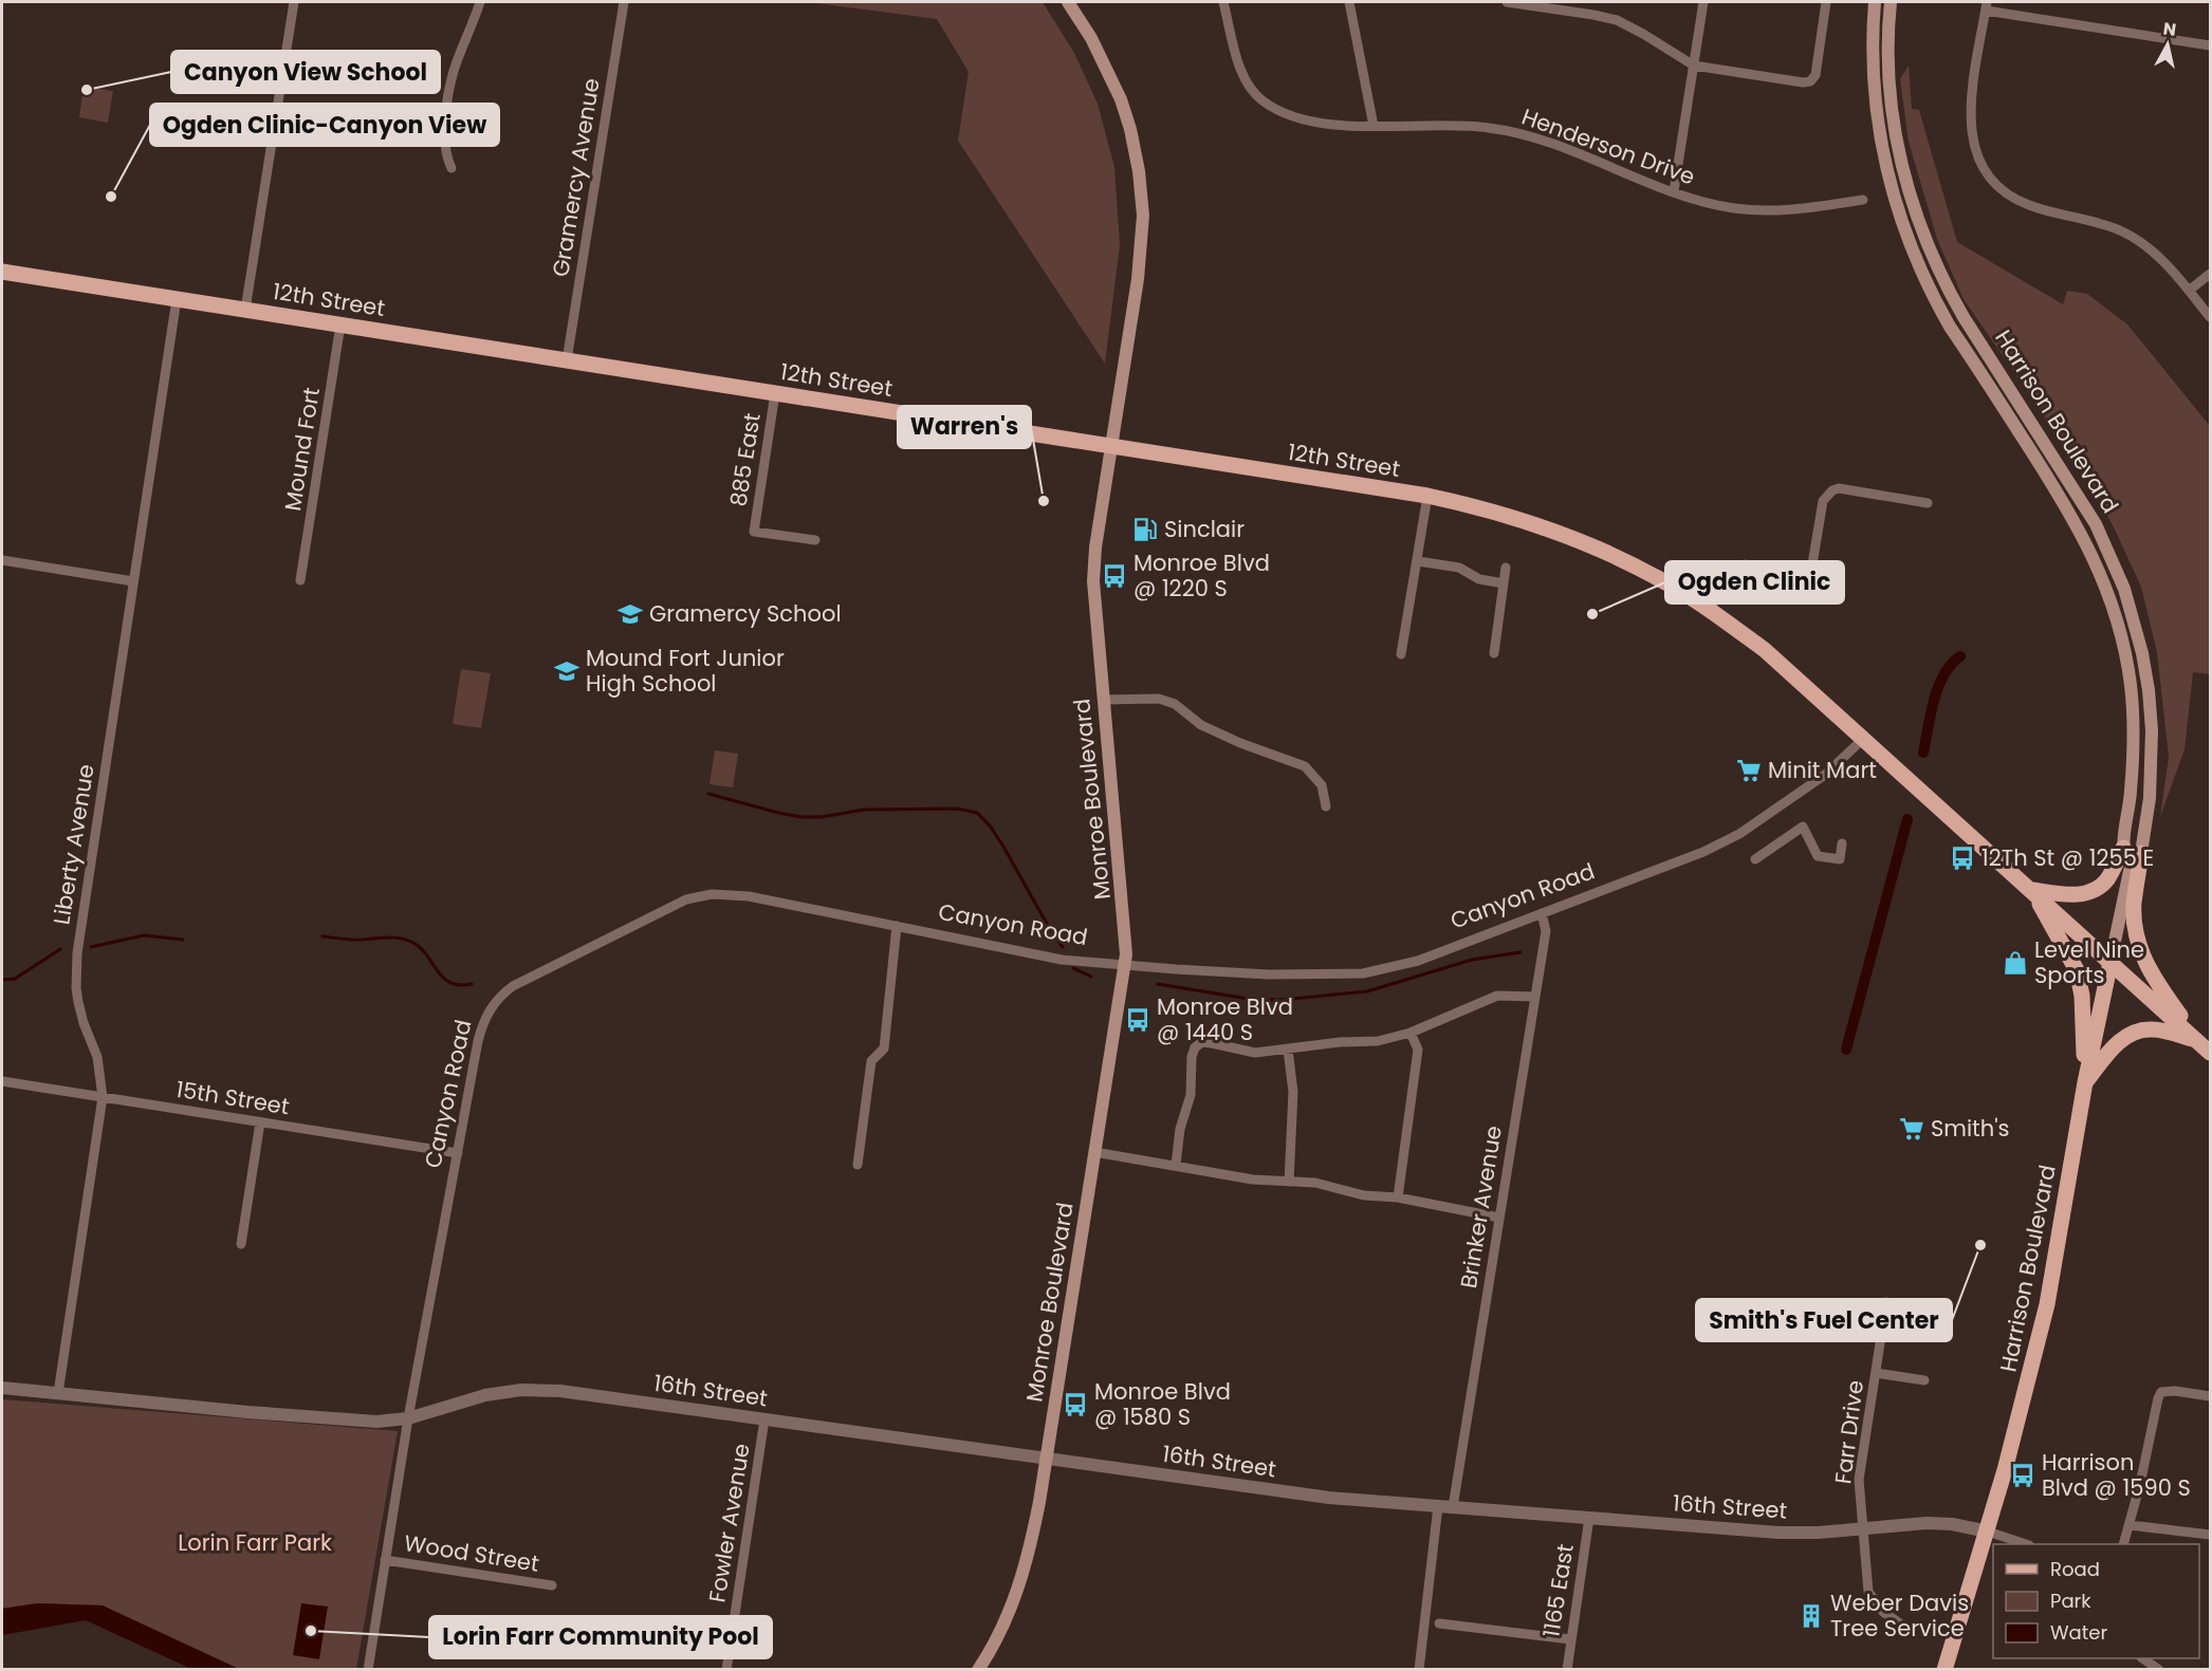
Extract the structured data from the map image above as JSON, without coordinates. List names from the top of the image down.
{
  "streets": {
    "main road": ["12th Street", "Harrison Boulevard", "Monroe Boulevard"],
    "street": [
      "Henderson Drive",
      "Gramercy Avenue",
      "Mound Fort",
      "885 East",
      "Liberty Avenue",
      "Canyon Road",
      "15th Street",
      "Brinker Avenue",
      "16th Street",
      "Farr Drive",
      "Fowler Avenue",
      "Wood Street",
      "1165 East"
    ]
  },
  "crossings": [
    ["Gramercy Avenue", "12th Street"],
    ["12th Street", "Mound Fort"],
    ["12th Street", "885 East"],
    ["12th Street", "Monroe Boulevard"],
    ["12th Street", "Liberty Avenue"],
    ["12th Street", "Canyon Road"],
    ["Harrison Boulevard", "16th Street"],
    ["Monroe Boulevard", "Canyon Road"],
    ["Monroe Boulevard", "16th Street"],
    ["Liberty Avenue", "15th Street"],
    ["Canyon Road", "15th Street"],
    ["Canyon Road", "Brinker Avenue"],
    ["Canyon Road", "16th Street"],
    ["Brinker Avenue", "16th Street"],
    ["16th Street", "Farr Drive"],
    ["16th Street", "Fowler Avenue"],
    ["16th Street", "1165 East"]
  ],
  "parks": ["Lorin Farr Park"],
  "places": {
    "other": [
      "Canyon View School",
      "Ogden Clinic-Canyon View",
      "Warren's",
      "Ogden Clinic",
      "Smith's Fuel Center",
      "Lorin Farr Community Pool"
    ],
    "fuel station": ["Sinclair"],
    "bus stop": [
      "Monroe Blvd @ 1220 S",
      "12Th St @ 1255 E",
      "Monroe Blvd @ 1440 S",
      "Monroe Blvd @ 1580 S",
      "Harrison Blvd @ 1590 S"
    ],
    "school or university": ["Gramercy School", "Mound Fort Junior High School"],
    "supermarket": ["Minit Mart", "Smith's"],
    "shop": ["Level Nine Sports"],
    "building": ["Weber Davis Tree Service"]
  },
  "legend": ["Road", "Park", "Water"],
  "north": "top"
}
